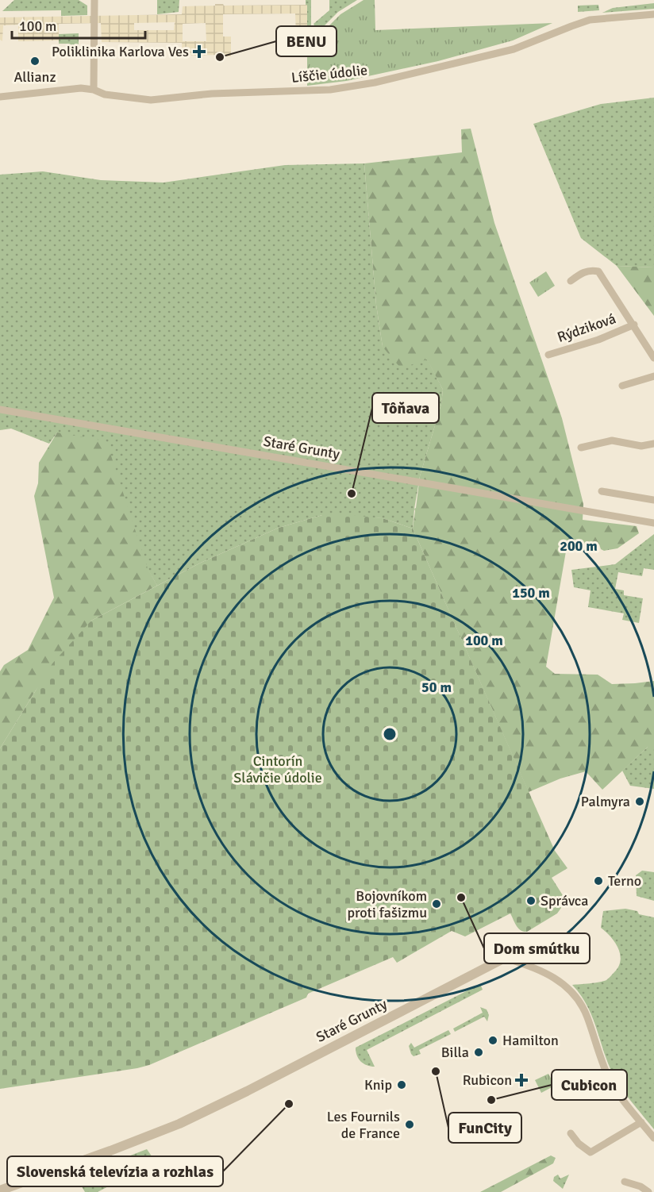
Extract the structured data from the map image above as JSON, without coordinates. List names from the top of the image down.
{
  "streets": {
    "street": ["Líščie údolie", "Rýdziková", "Staré Grunty"]
  },
  "parks": ["Cintorín Slávičie údolie"],
  "places": {
    "health": ["Poliklinika Karlova Ves", "Rubicon"],
    "other": [
      "BENU",
      "Allianz",
      "Tôňava",
      "Palmyra",
      "Terno",
      "Dom smútku",
      "Správca",
      "Bojovníkom proti fašizmu",
      "Hamilton",
      "Billa",
      "FunCity",
      "Knip",
      "Cubicon",
      "Slovenská televízia a rozhlas",
      "Les Fournils de France"
    ]
  },
  "scale_bar": "100 m",
  "rings": [
    "200 m",
    "150 m",
    "100 m",
    "50 m"
  ]
}
